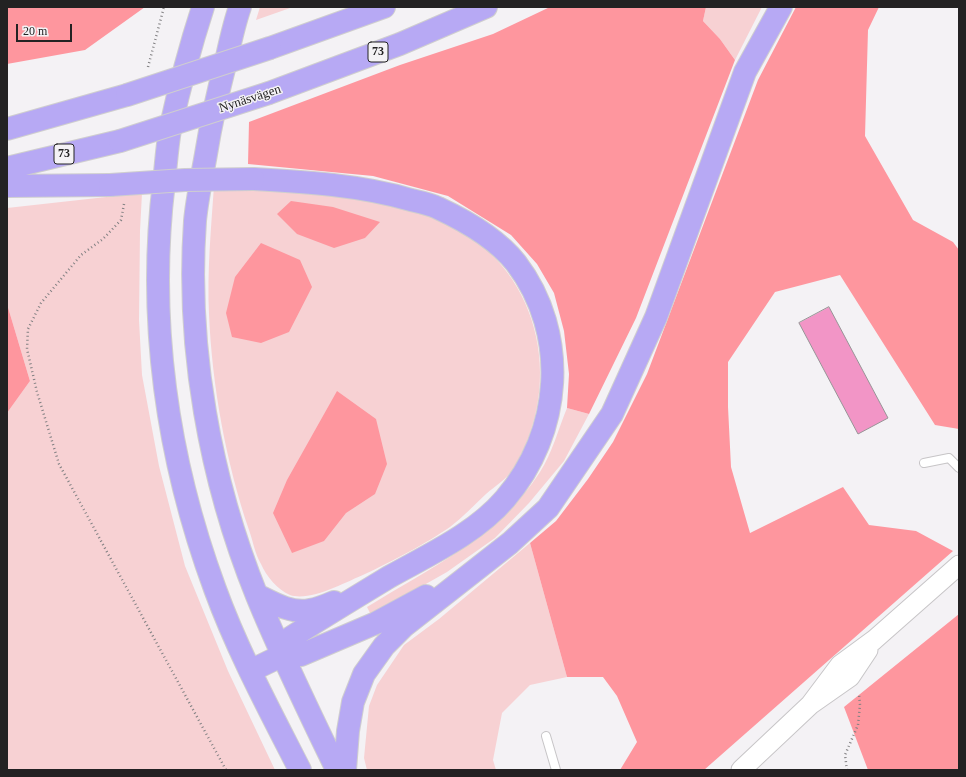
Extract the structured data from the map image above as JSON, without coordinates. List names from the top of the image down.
{
  "streets": {
    "highway": ["73", "Nynäsvägen"]
  },
  "scale_bar": "20 m"
}
